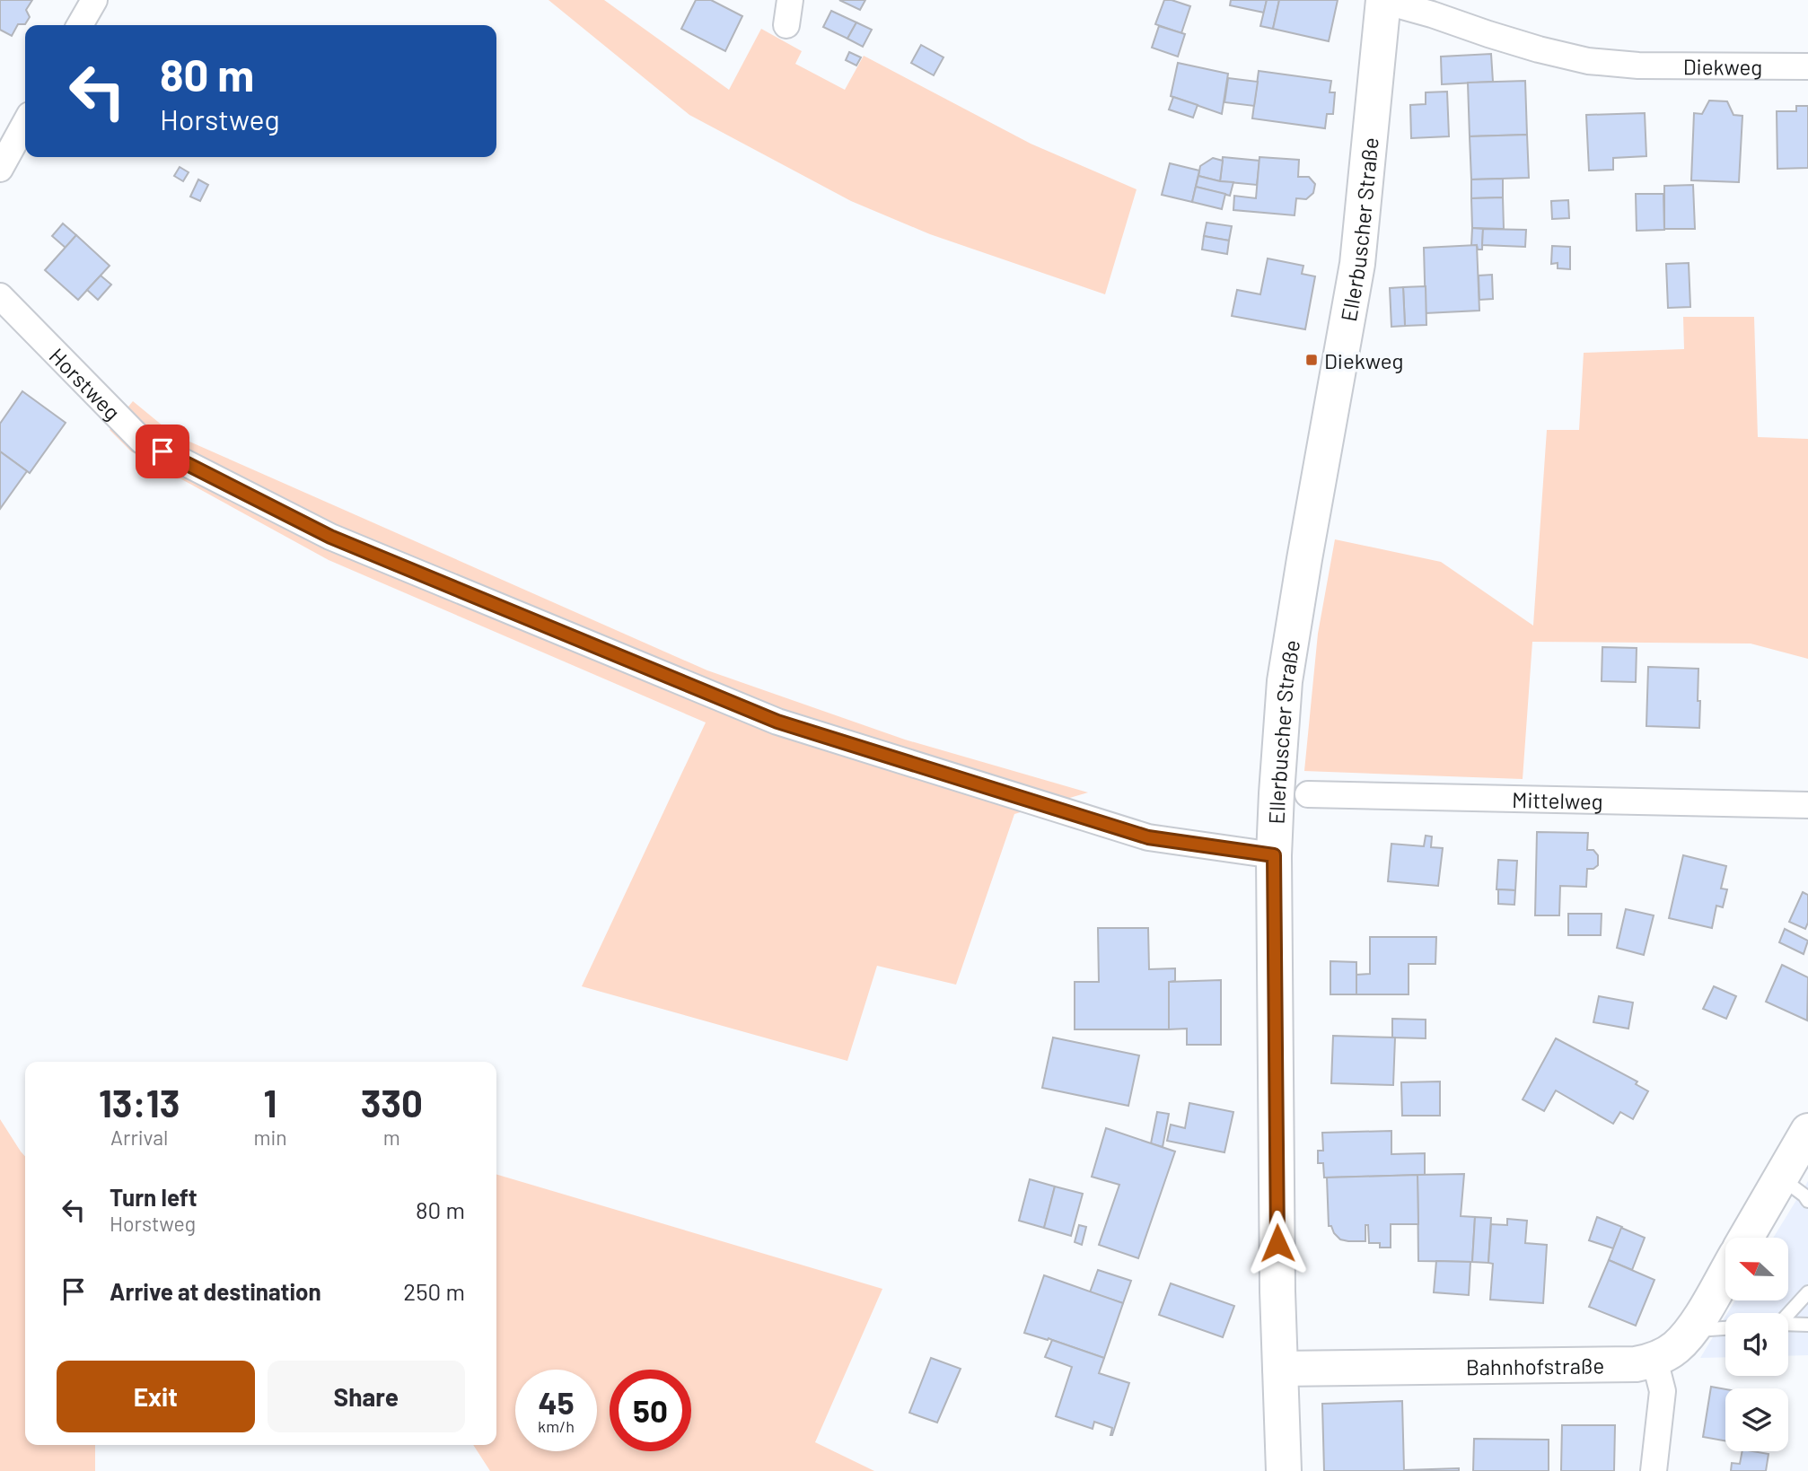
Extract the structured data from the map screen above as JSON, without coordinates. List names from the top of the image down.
{
  "streets": {
    "main road": ["Ellerbuscher Straße", "Bahnhofstraße"],
    "street": ["Diekweg", "Horstweg", "Mittelweg"]
  },
  "crossings": [
    ["Diekweg", "Ellerbuscher Straße"],
    ["Ellerbuscher Straße", "Horstweg"],
    ["Ellerbuscher Straße", "Bahnhofstraße"]
  ],
  "places": {
    "transit": ["Diekweg"]
  },
  "north": "left",
  "page": {
    "turn": ["80 m", "Horstweg"],
    "eta": [
      "13:13",
      "Arrival",
      "1",
      "min",
      "330",
      "m"
    ],
    "list": [
      {
        "name": "Turn left",
        "note": "Horstweg",
        "value": "80 m"
      },
      {
        "name": "Arrive at destination",
        "value": "250 m"
      }
    ],
    "buttons": ["Exit", "Share"],
    "speed": "45 km/h",
    "limit": "50"
  }
}
